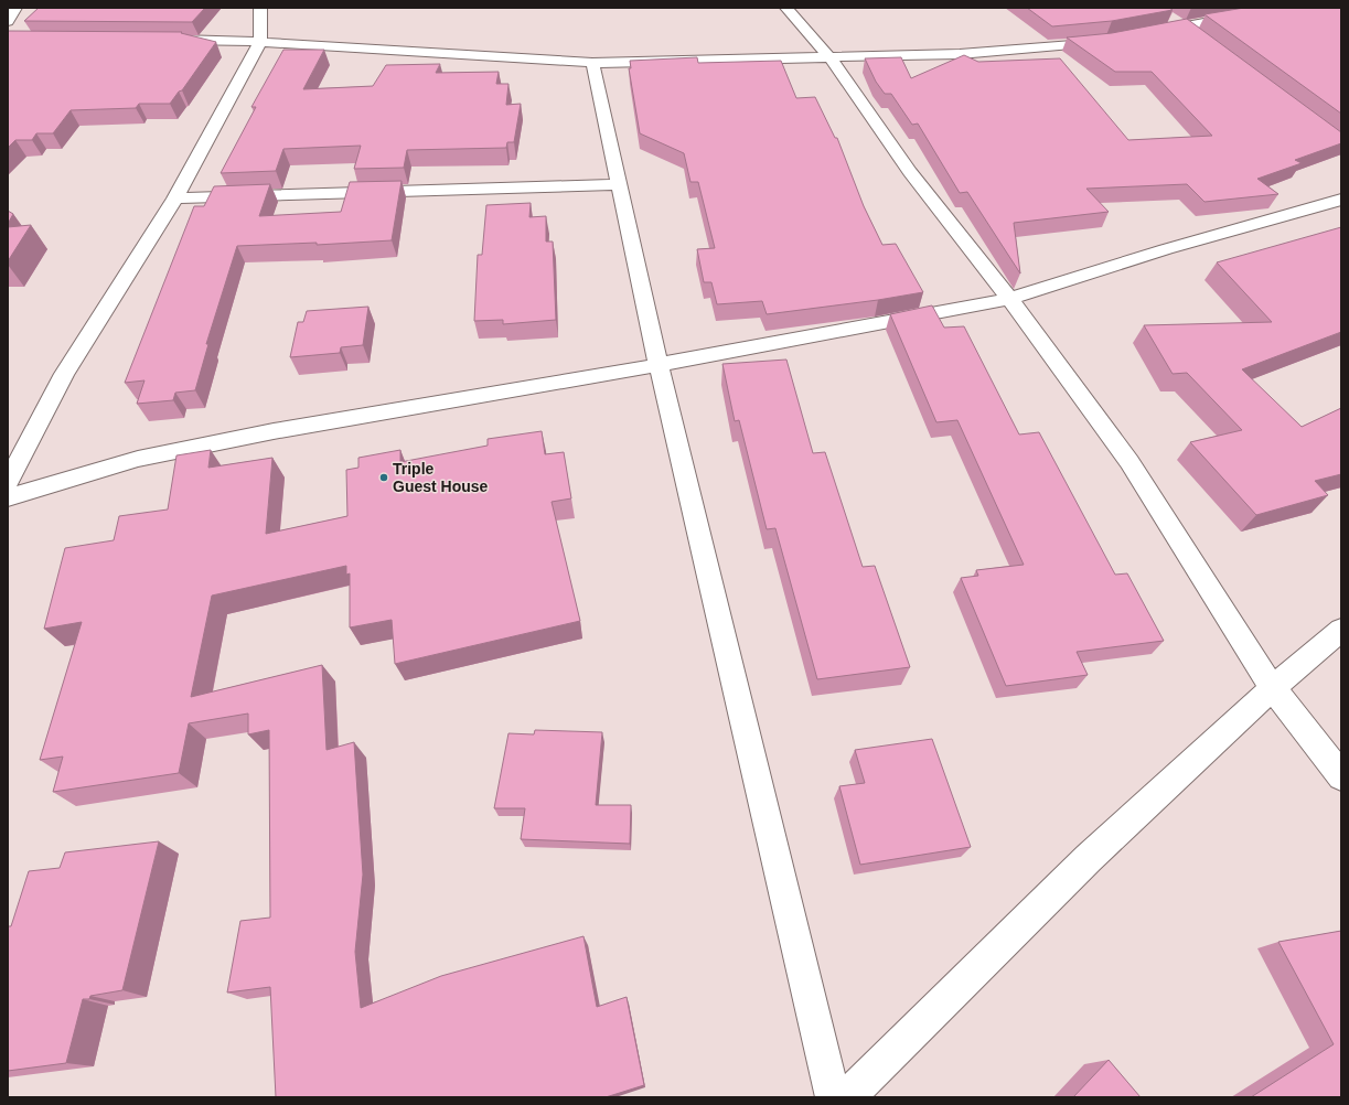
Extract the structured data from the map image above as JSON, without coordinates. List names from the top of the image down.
{
  "places": ["Triple Guest House"]
}
